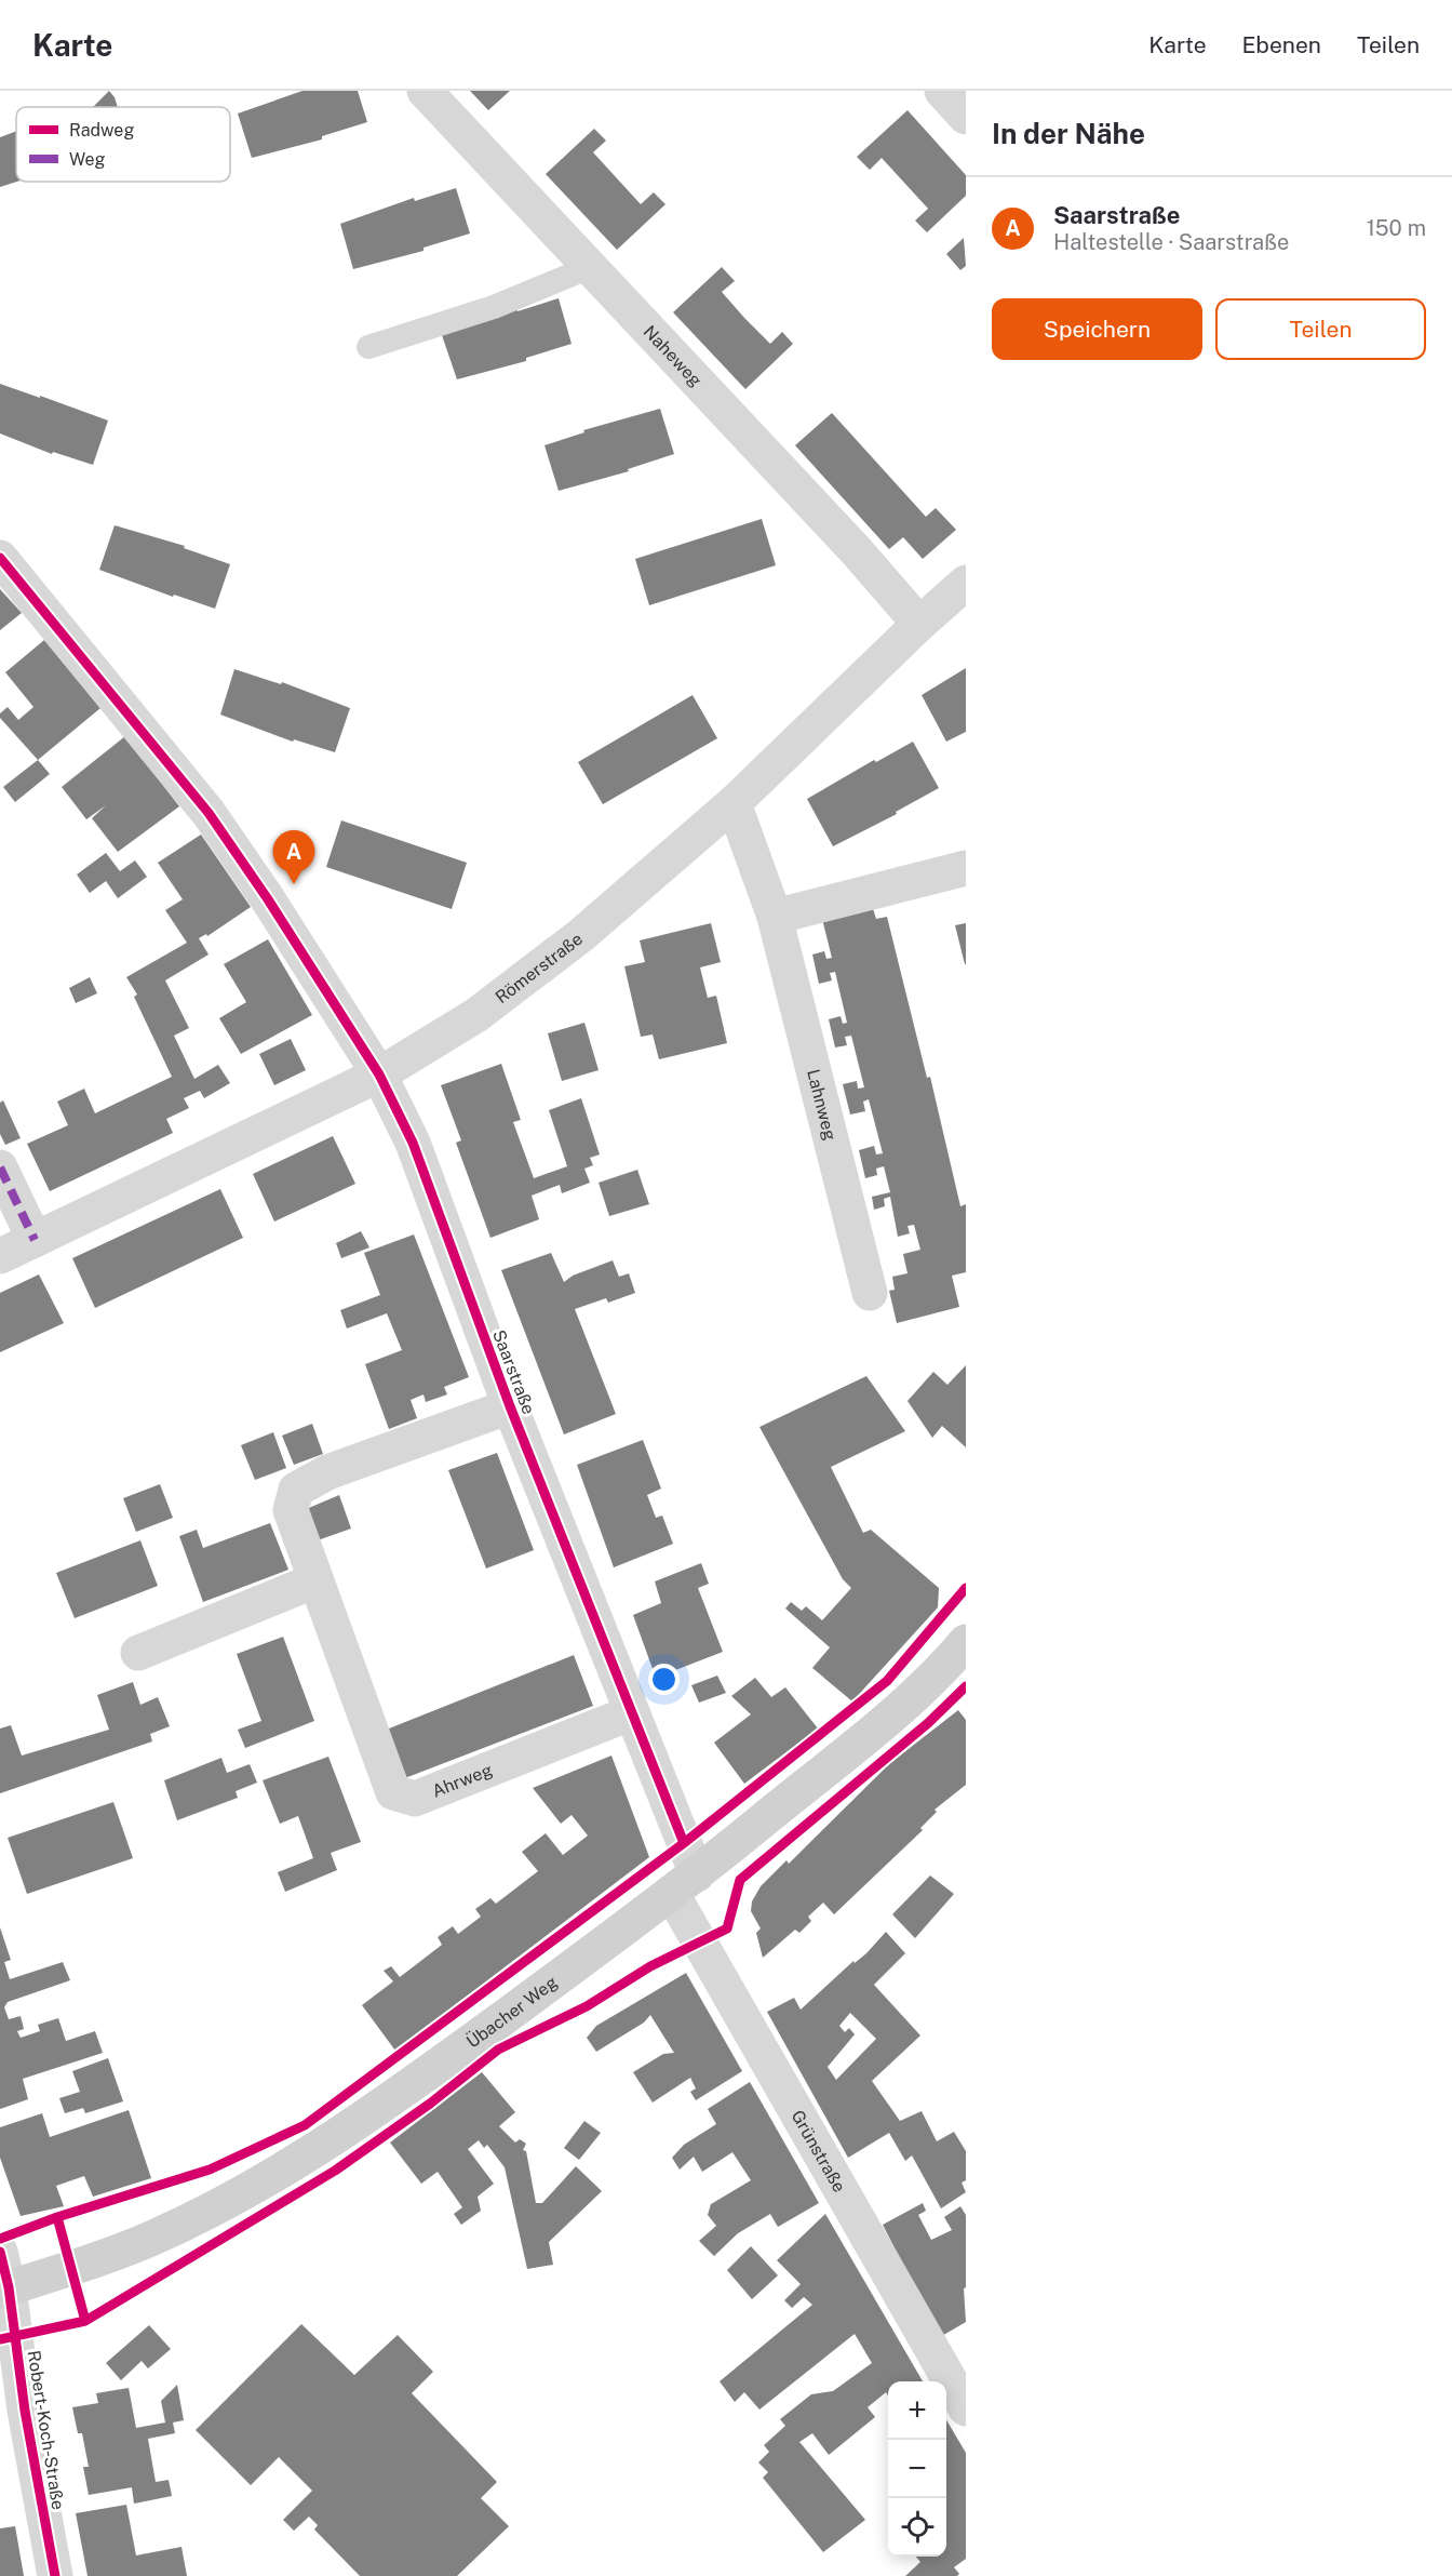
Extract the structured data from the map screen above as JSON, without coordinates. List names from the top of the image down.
{
  "streets": {
    "main road": ["Übacher Weg"],
    "street": [
      "Naheweg",
      "Römerstraße",
      "Lahnweg",
      "Saarstraße",
      "Ahrweg",
      "Grünstraße",
      "Robert-Koch-Straße"
    ]
  },
  "crossings": [
    ["Naheweg", "Römerstraße"],
    ["Römerstraße", "Lahnweg"],
    ["Römerstraße", "Saarstraße"],
    ["Saarstraße", "Ahrweg"],
    ["Saarstraße", "Übacher Weg"],
    ["Saarstraße", "Grünstraße"],
    ["Übacher Weg", "Grünstraße"],
    ["Übacher Weg", "Robert-Koch-Straße"]
  ],
  "legend": ["Radweg", "Weg"],
  "page": {
    "header": "Karte",
    "nav": ["Karte", "Ebenen", "Teilen"],
    "heading": "In der Nähe",
    "list": [
      {
        "mark": "A",
        "name": "Saarstraße",
        "note": "Haltestelle · Saarstraße",
        "value": "150 m"
      }
    ],
    "buttons": ["Speichern", "Teilen"],
    "pins": "A",
    "map_buttons": ["+", "−"]
  }
}
